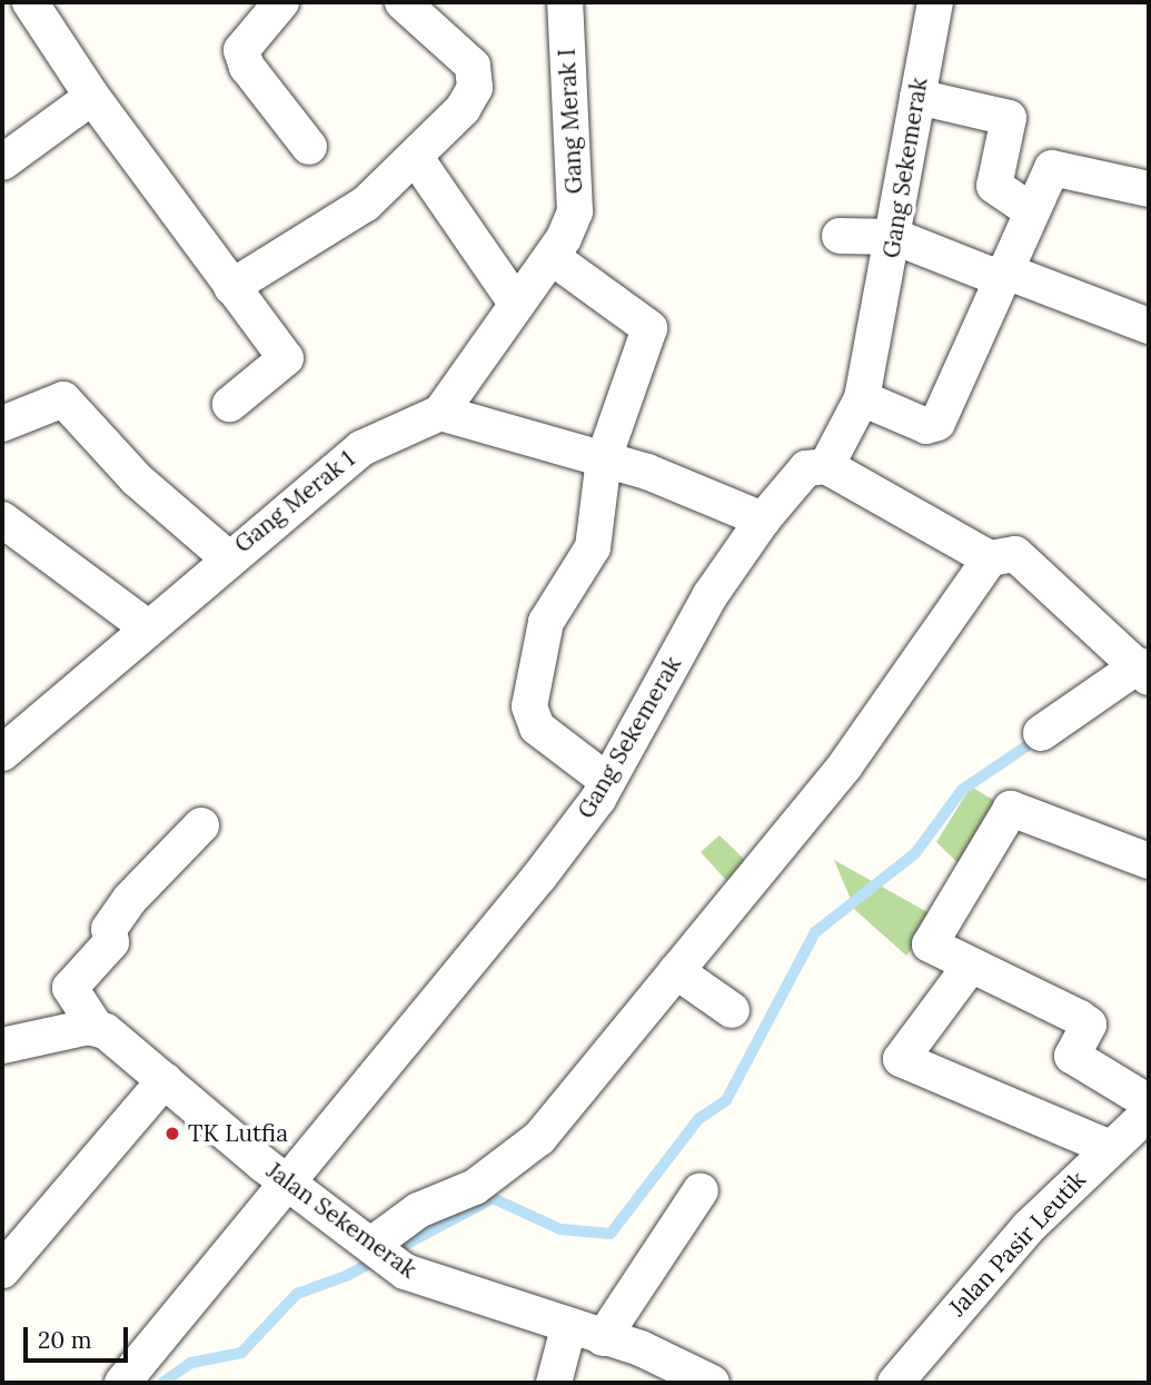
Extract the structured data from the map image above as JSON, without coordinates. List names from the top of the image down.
{
  "streets": {
    "street": [
      "Gang Merak I",
      "Gang Sekemerak",
      "Gang Merak 1",
      "Jalan Sekemerak",
      "Jalan Pasir Leutik"
    ]
  },
  "crossings": [
    ["Gang Sekemerak", "Jalan Sekemerak"]
  ],
  "places": ["TK Lutfia"],
  "scale_bar": "20 m"
}
